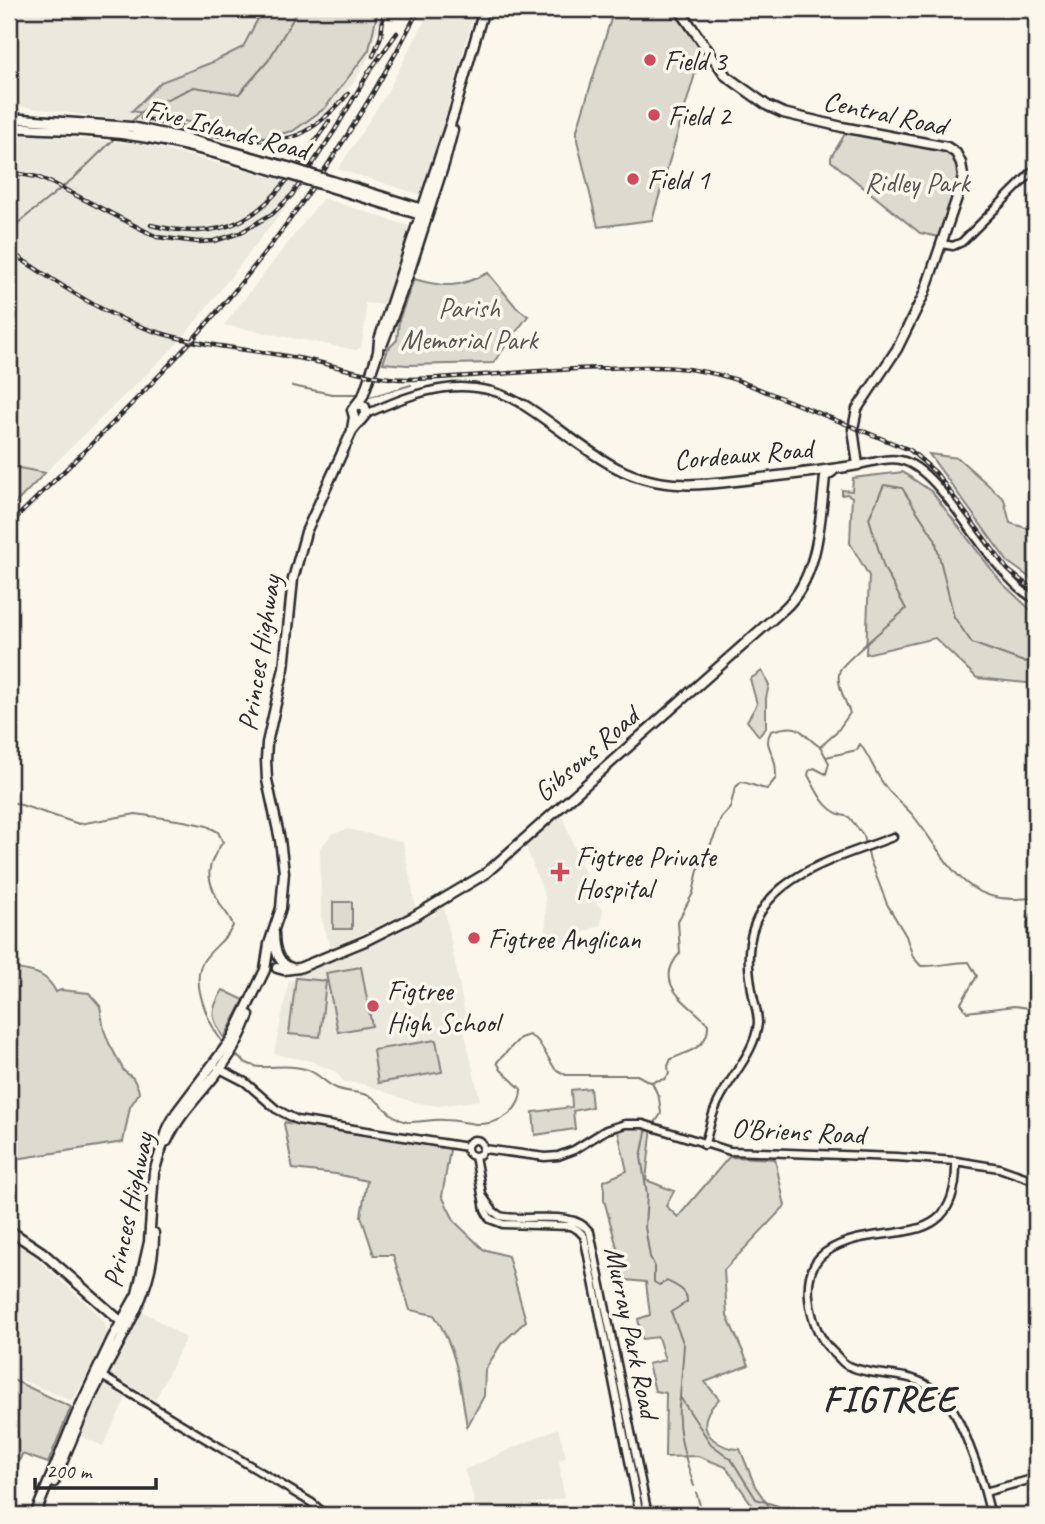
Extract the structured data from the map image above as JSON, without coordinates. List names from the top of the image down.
{
  "streets": {
    "main road": [
      "Central Road",
      "Five Islands Road",
      "Cordeaux Road",
      "Princes Highway",
      "Gibsons Road"
    ],
    "street": ["O'Briens Road", "Murray Park Road"]
  },
  "crossings": [
    ["Central Road", "Cordeaux Road"],
    ["Five Islands Road", "Princes Highway"],
    ["Cordeaux Road", "Princes Highway"],
    ["Cordeaux Road", "Gibsons Road"],
    ["Princes Highway", "Gibsons Road"],
    ["Princes Highway", "O'Briens Road"],
    ["O'Briens Road", "Murray Park Road"]
  ],
  "districts": ["FIGTREE"],
  "parks": ["Ridley Park", "Parish Memorial Park"],
  "places": {
    "other": [
      "Field 3",
      "Field 2",
      "Field 1",
      "Figtree Anglican",
      "Figtree High School"
    ],
    "health": ["Figtree Private Hospital"]
  },
  "scale_bar": "200 m"
}
